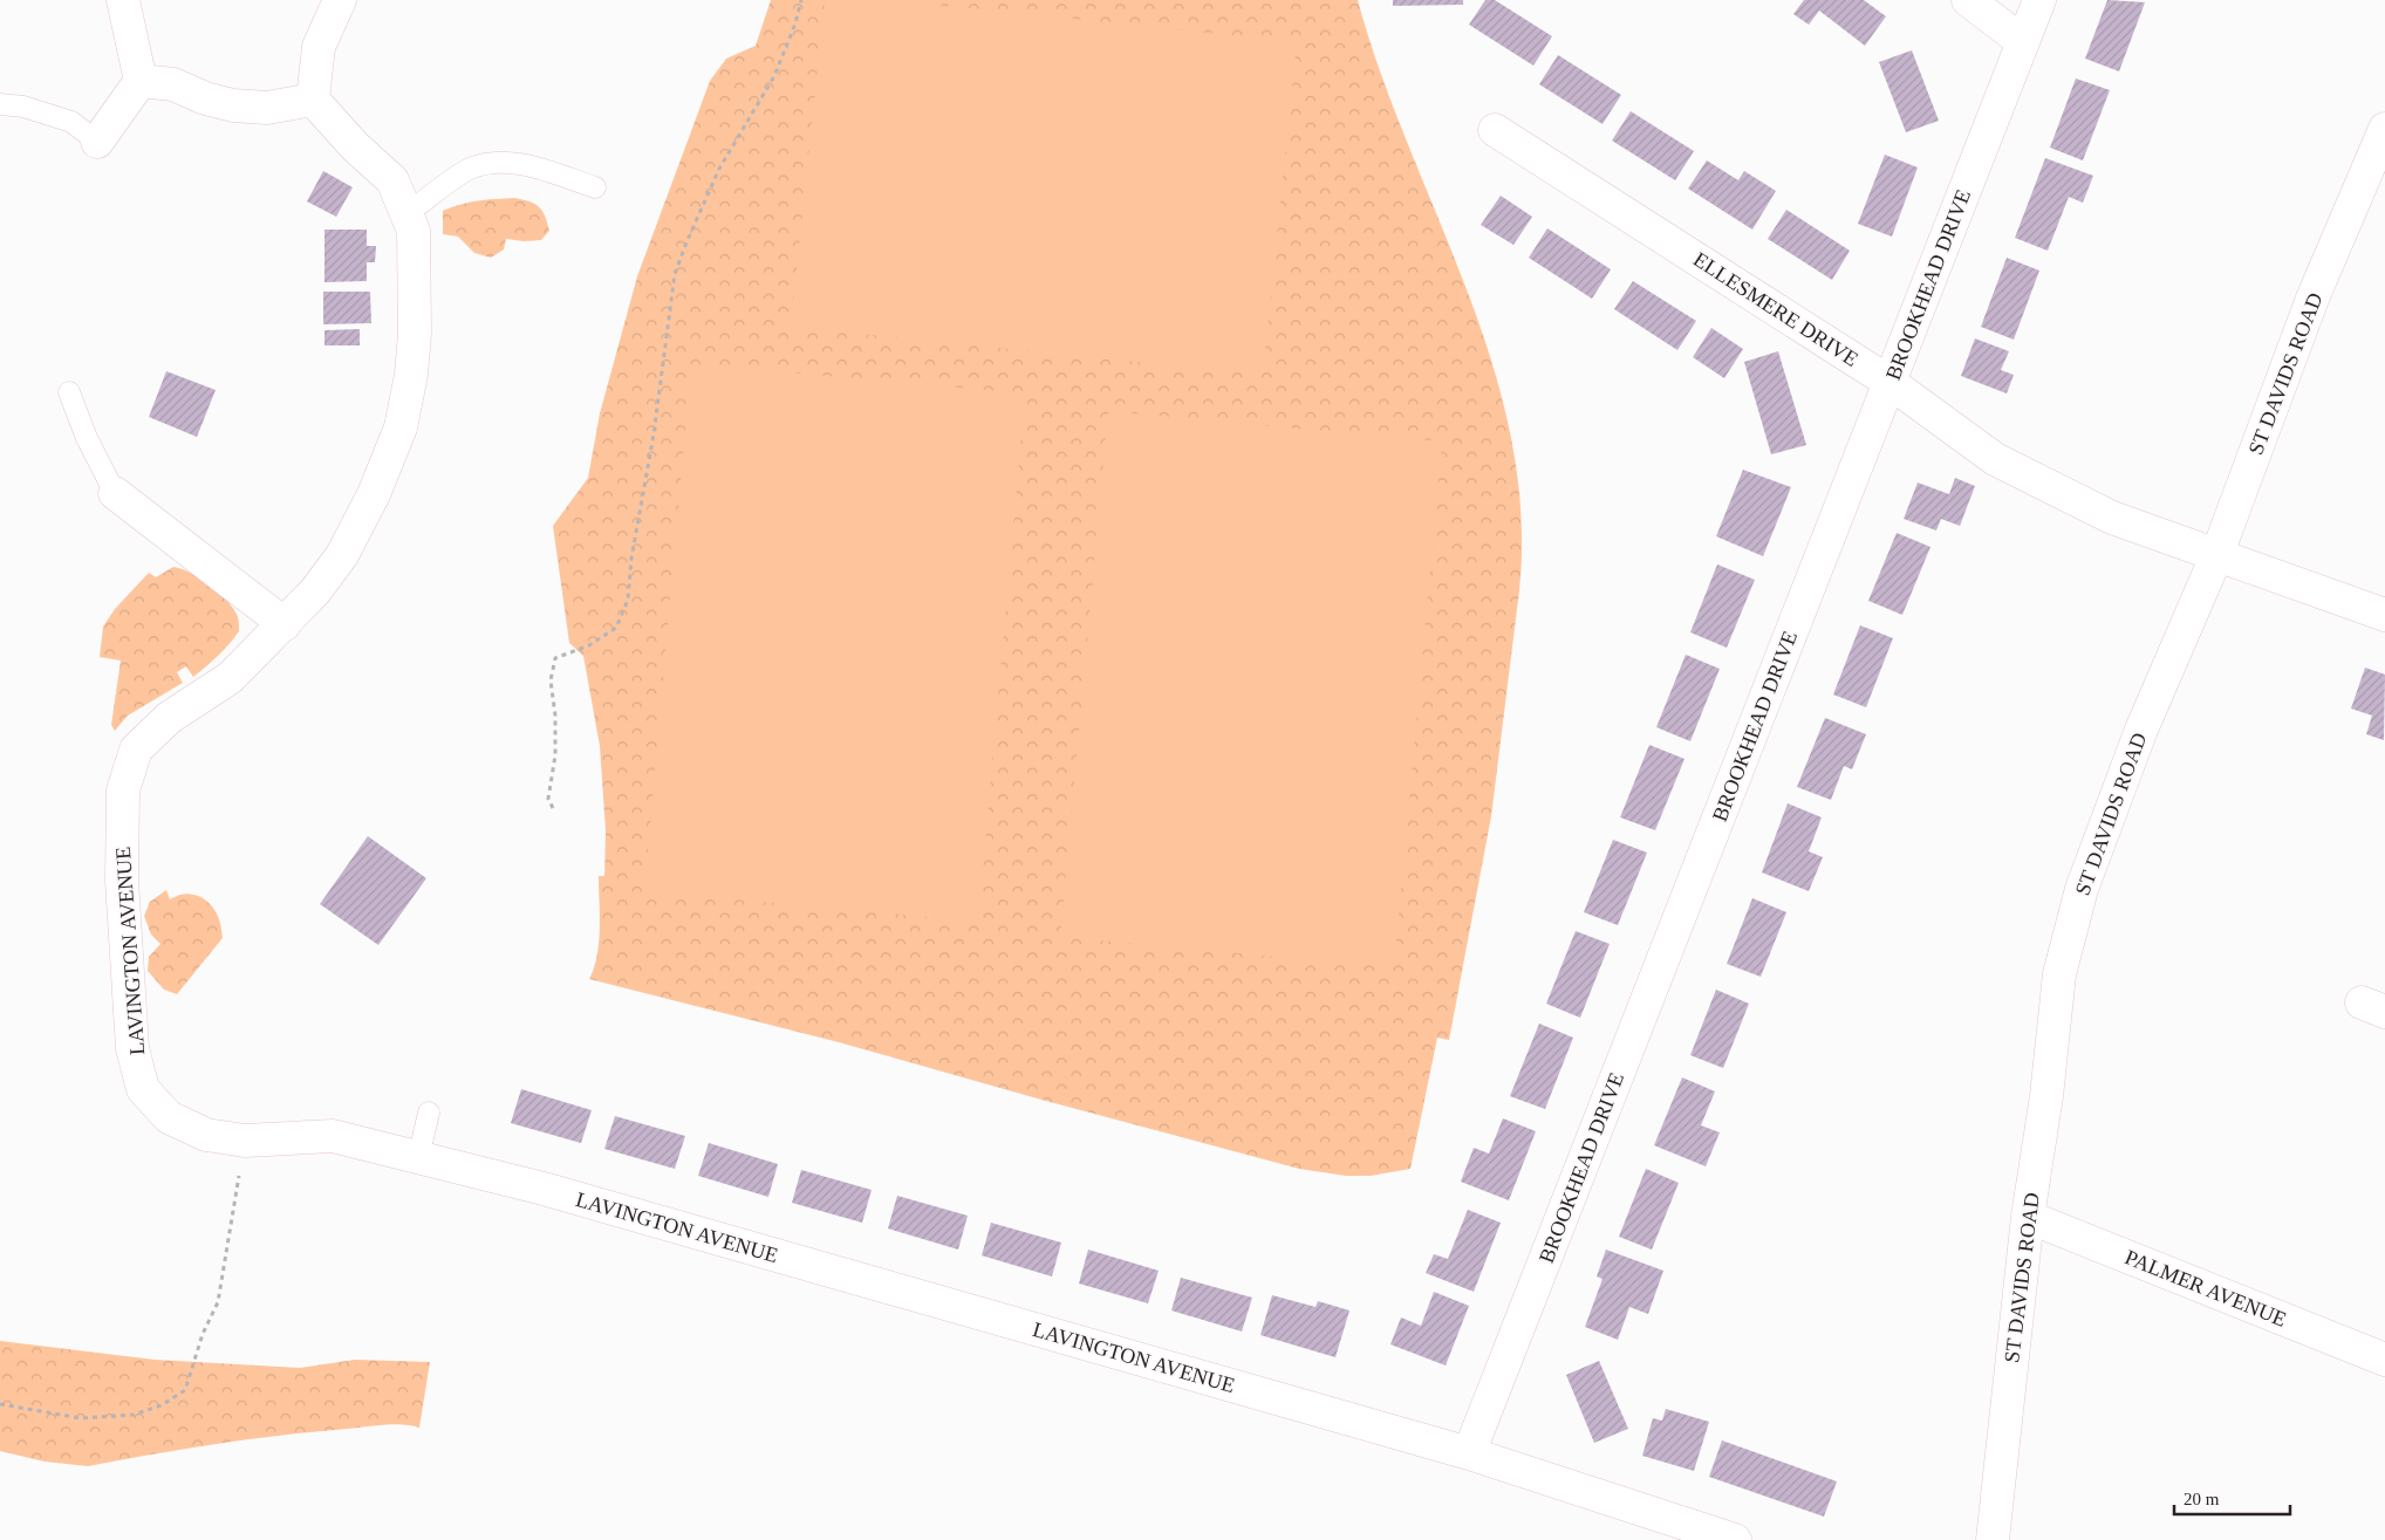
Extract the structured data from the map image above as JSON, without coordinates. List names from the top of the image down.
{
  "streets": {
    "street": [
      "BROOKHEAD DRIVE",
      "ELLESMERE DRIVE",
      "ST DAVIDS ROAD",
      "LAVINGTON AVENUE",
      "PALMER AVENUE"
    ]
  },
  "crossings": [
    ["BROOKHEAD DRIVE", "ELLESMERE DRIVE"],
    ["BROOKHEAD DRIVE", "LAVINGTON AVENUE"],
    ["ELLESMERE DRIVE", "ST DAVIDS ROAD"],
    ["ST DAVIDS ROAD", "PALMER AVENUE"]
  ],
  "scale_bar": "20 m"
}
